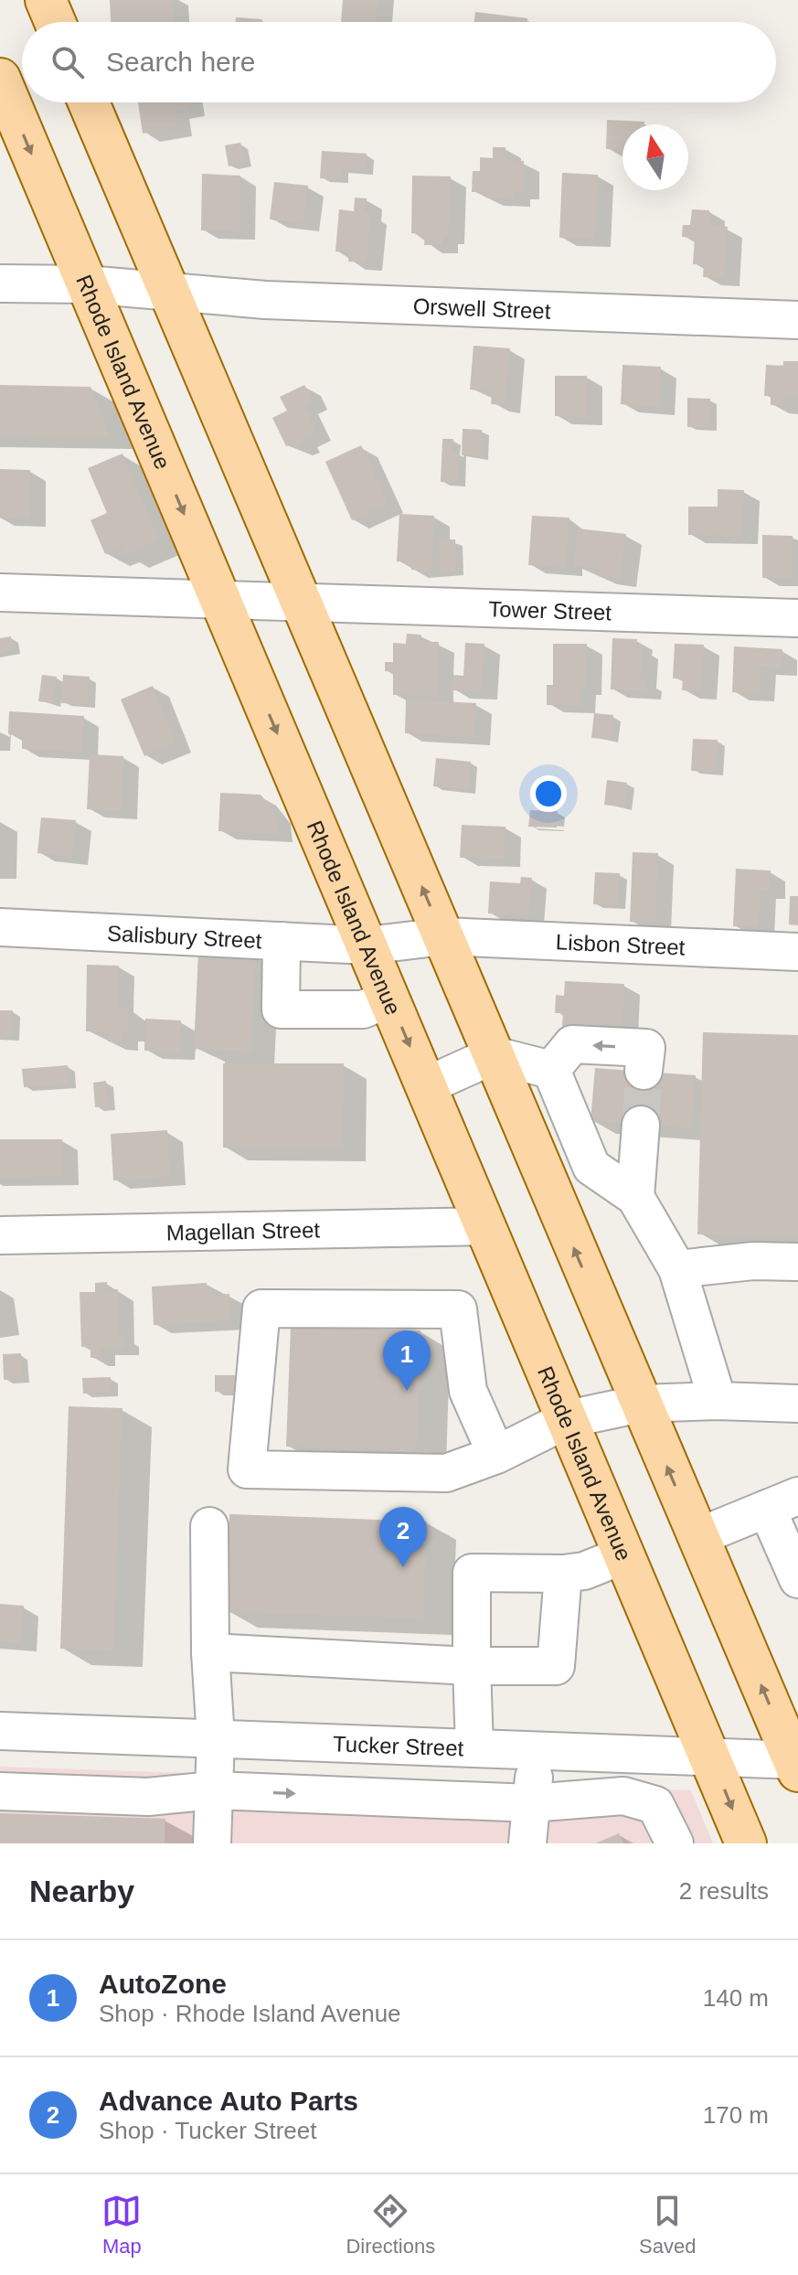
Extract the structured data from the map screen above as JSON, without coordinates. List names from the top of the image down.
{
  "streets": {
    "main road": ["Rhode Island Avenue"],
    "street": [
      "Orswell Street",
      "Tower Street",
      "Salisbury Street",
      "Lisbon Street",
      "Magellan Street",
      "Tucker Street"
    ]
  },
  "crossings": [
    ["Orswell Street", "Rhode Island Avenue"],
    ["Rhode Island Avenue", "Tower Street"],
    ["Rhode Island Avenue", "Salisbury Street"],
    ["Rhode Island Avenue", "Lisbon Street"],
    ["Rhode Island Avenue", "Magellan Street"],
    ["Rhode Island Avenue", "Tucker Street"],
    ["Salisbury Street", "Lisbon Street"]
  ],
  "north": "top",
  "page": {
    "search": "Search here",
    "pins": ["1", "2"],
    "heading": ["Nearby", "2 results"],
    "list": [
      {
        "mark": "1",
        "name": "AutoZone",
        "note": "Shop · Rhode Island Avenue",
        "value": "140 m"
      },
      {
        "mark": "2",
        "name": "Advance Auto Parts",
        "note": "Shop · Tucker Street",
        "value": "170 m"
      }
    ],
    "nav": ["Map", "Directions", "Saved"]
  }
}
